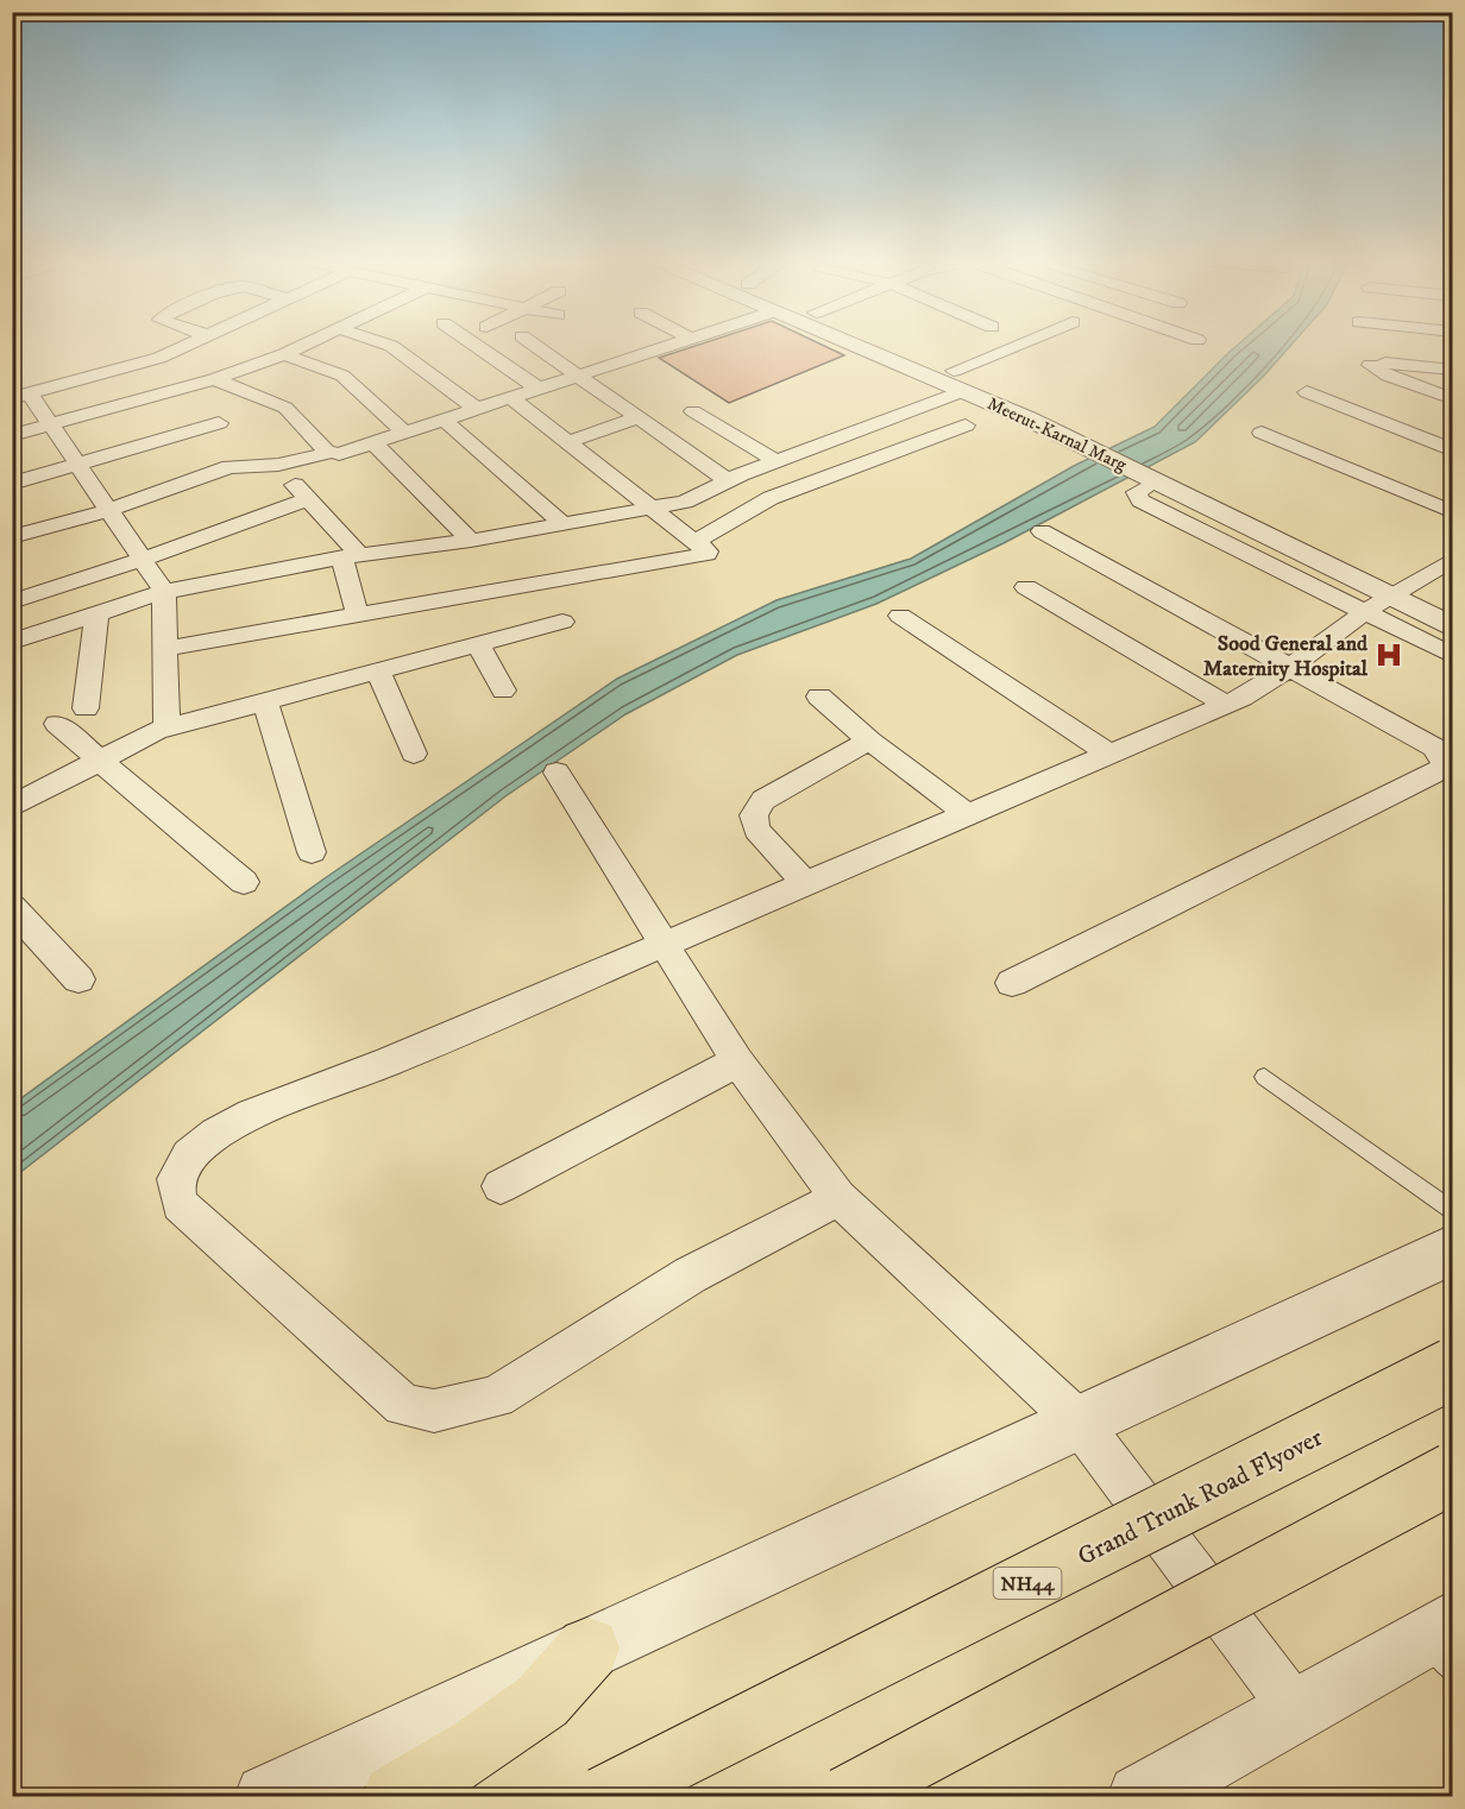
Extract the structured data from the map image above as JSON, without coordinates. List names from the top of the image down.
{
  "streets": {
    "highway": ["Grand Trunk Road Flyover", "NH44"],
    "street": ["Meerut-Karnal Marg"]
  },
  "places": {
    "hospital": ["Sood General and Maternity Hospital"]
  }
}
